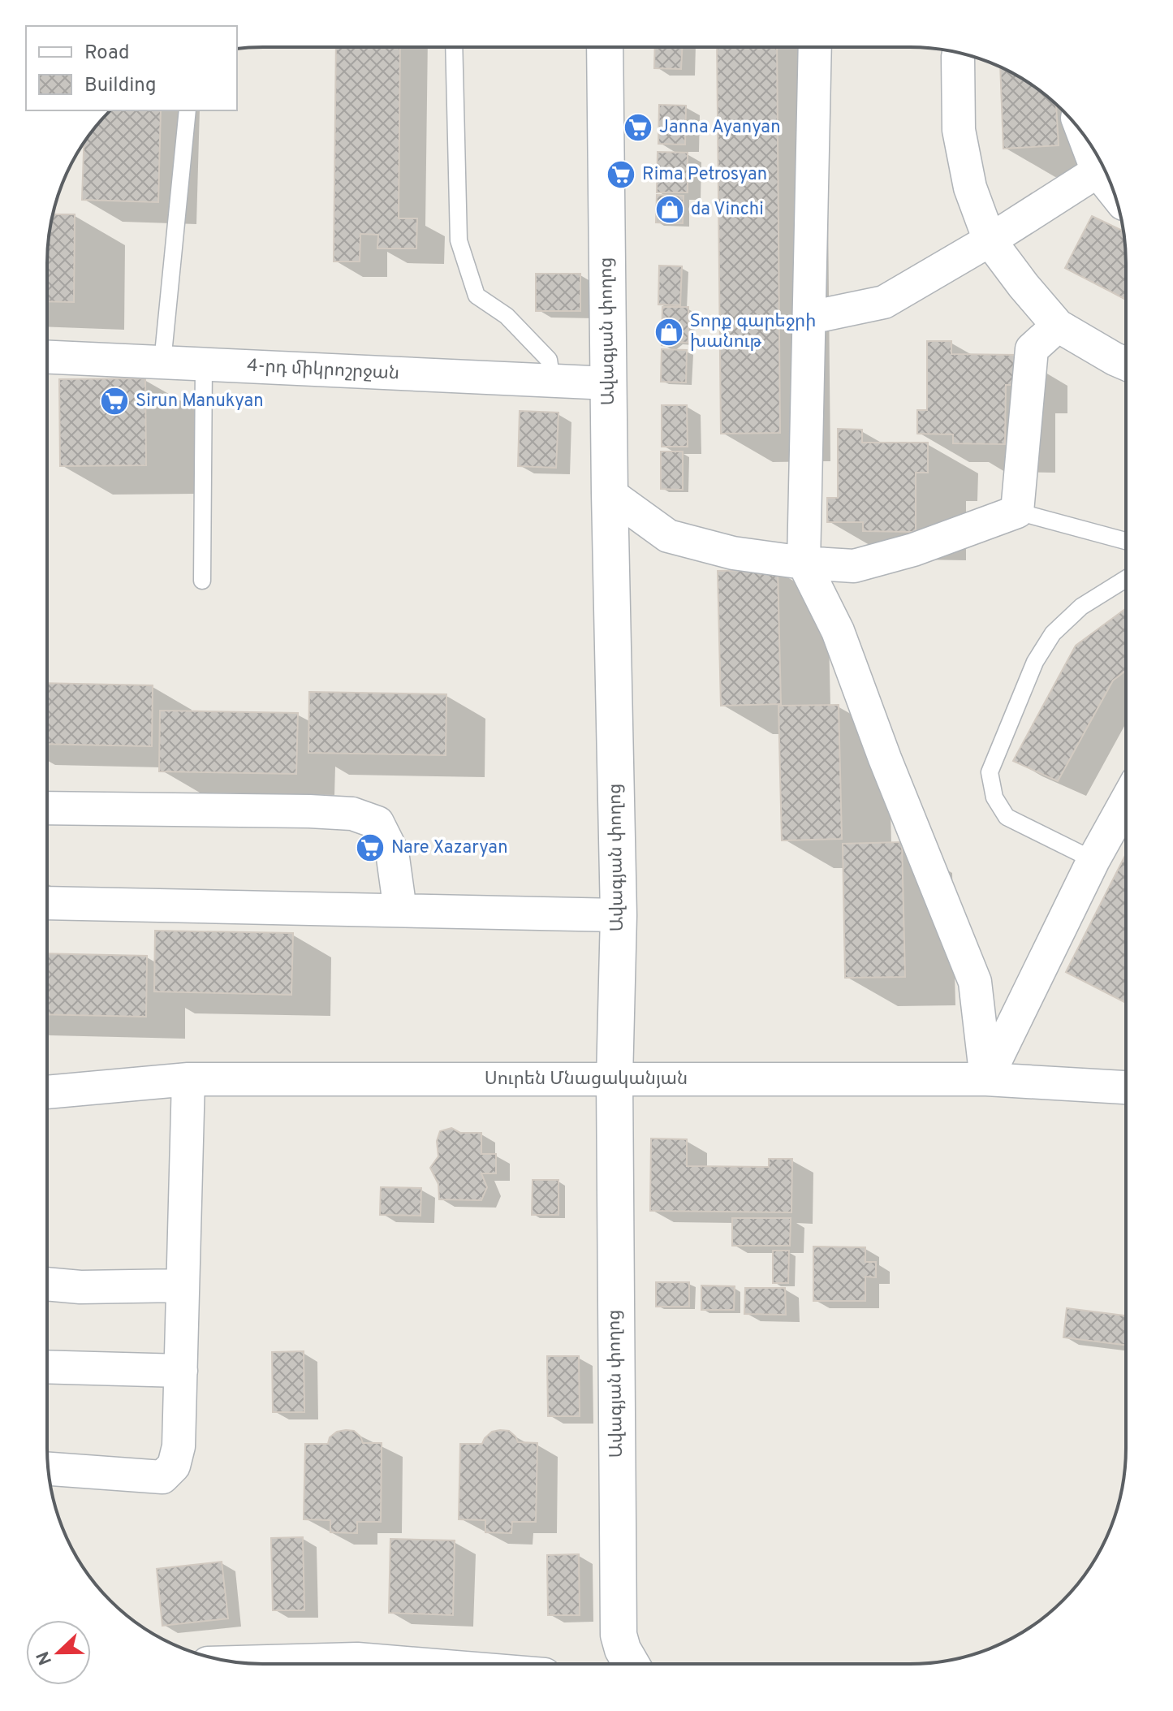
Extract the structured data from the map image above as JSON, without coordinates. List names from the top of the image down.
{
  "streets": {
    "street": ["Ավագյան փողոց", "4-րդ միկրոշրջան", "Սուրեն Մնացականյան"]
  },
  "crossings": [
    ["Ավագյան փողոց", "4-րդ միկրոշրջան"],
    ["Ավագյան փողոց", "Սուրեն Մնացականյան"]
  ],
  "places": {
    "supermarket": [
      "Janna Ayanyan",
      "Rima Petrosyan",
      "Sirun Manukyan",
      "Nare Xazaryan"
    ],
    "shop": ["da Vinchi", "Տորք գարեջրի խանութ"]
  },
  "legend": ["Road", "Building"],
  "north": "left"
}
